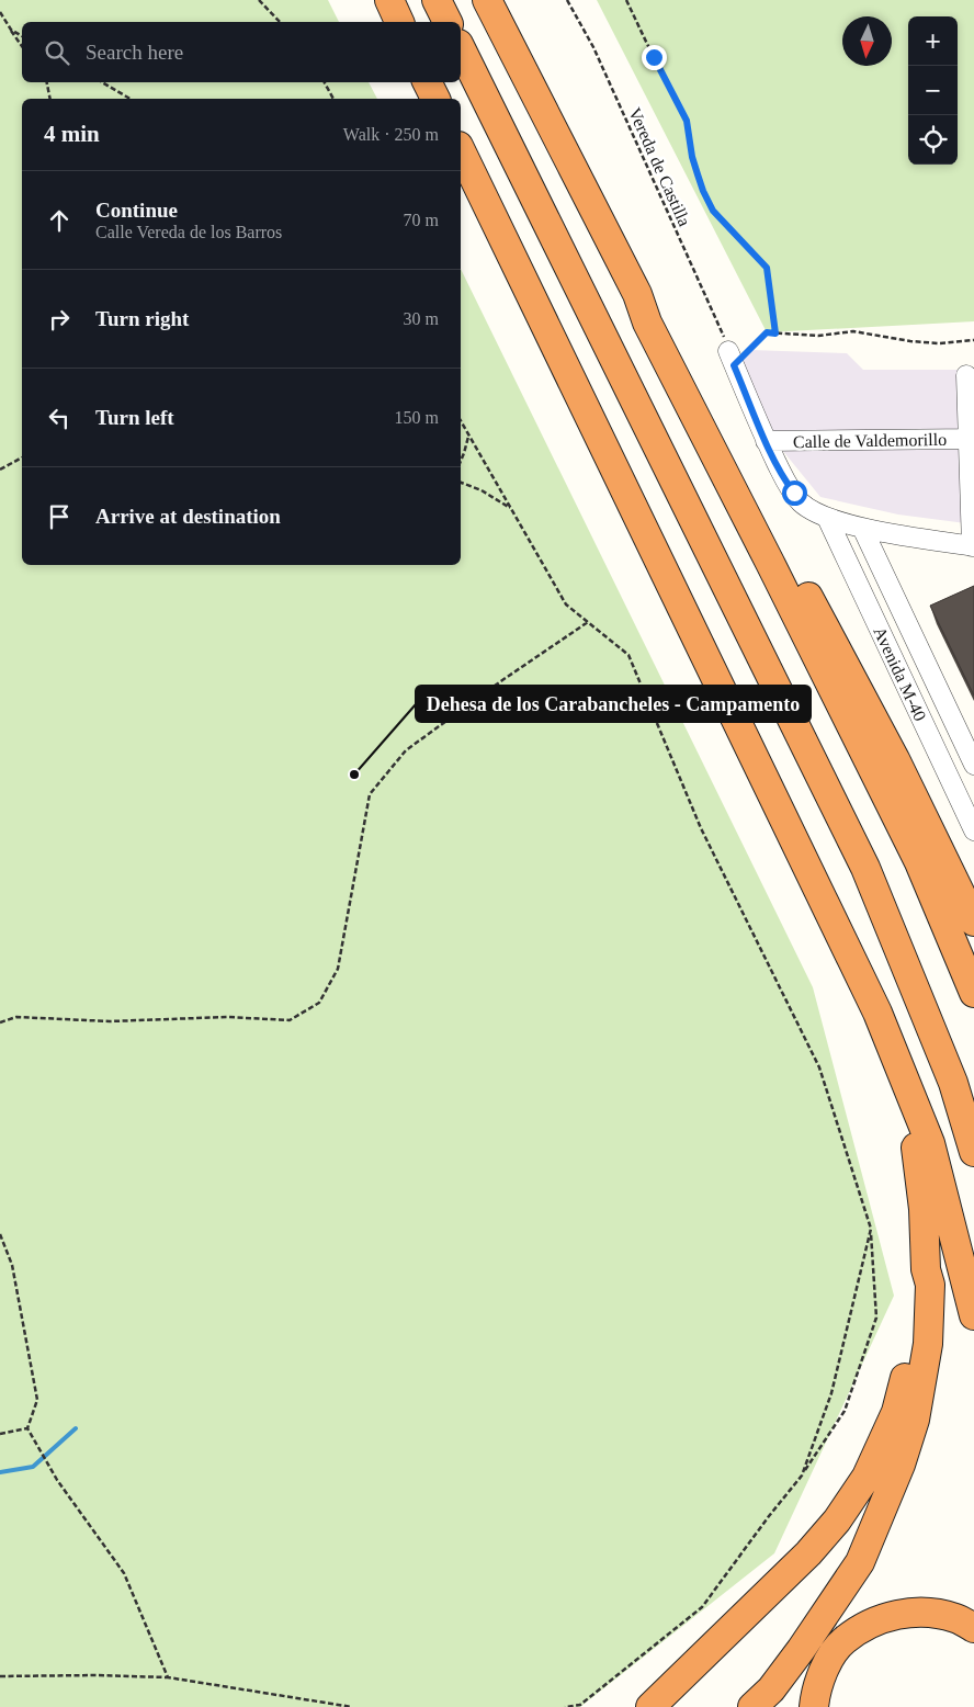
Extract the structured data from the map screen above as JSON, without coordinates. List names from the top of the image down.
{
  "streets": {
    "street": ["Calle de Valdemorillo", "Avenida M-40"],
    "path": ["Vereda de Castilla"]
  },
  "places": ["Dehesa de los Carabancheles - Campamento"],
  "north": "bottom",
  "page": {
    "map_buttons": ["+", "−"],
    "search": "Search here",
    "heading": ["4 min", "Walk · 250 m"],
    "list": [
      ["Continue", "Calle Vereda de los Barros", "70 m"],
      ["Turn right", "30 m"],
      ["Turn left", "150 m"],
      "Arrive at destination"
    ]
  }
}
